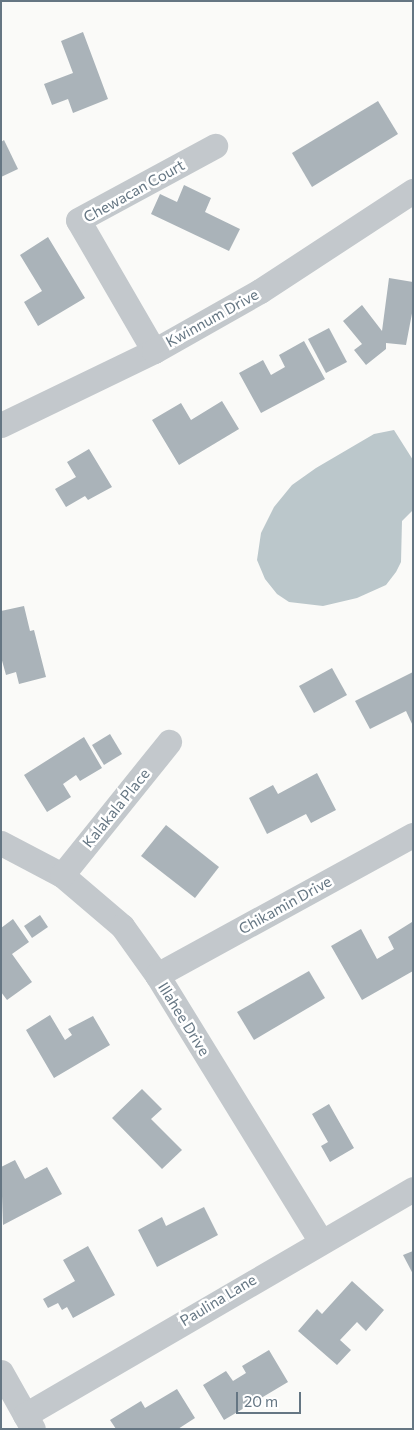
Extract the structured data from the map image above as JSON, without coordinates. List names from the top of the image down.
{
  "streets": {
    "street": [
      "Chewacan Court",
      "Kwinnum Drive",
      "Kalakala Place",
      "Chikamin Drive",
      "Illahee Drive",
      "Paulina Lane"
    ]
  },
  "crossings": [
    ["Chewacan Court", "Kwinnum Drive"],
    ["Kalakala Place", "Illahee Drive"],
    ["Chikamin Drive", "Illahee Drive"],
    ["Illahee Drive", "Paulina Lane"]
  ],
  "scale_bar": "20 m"
}
